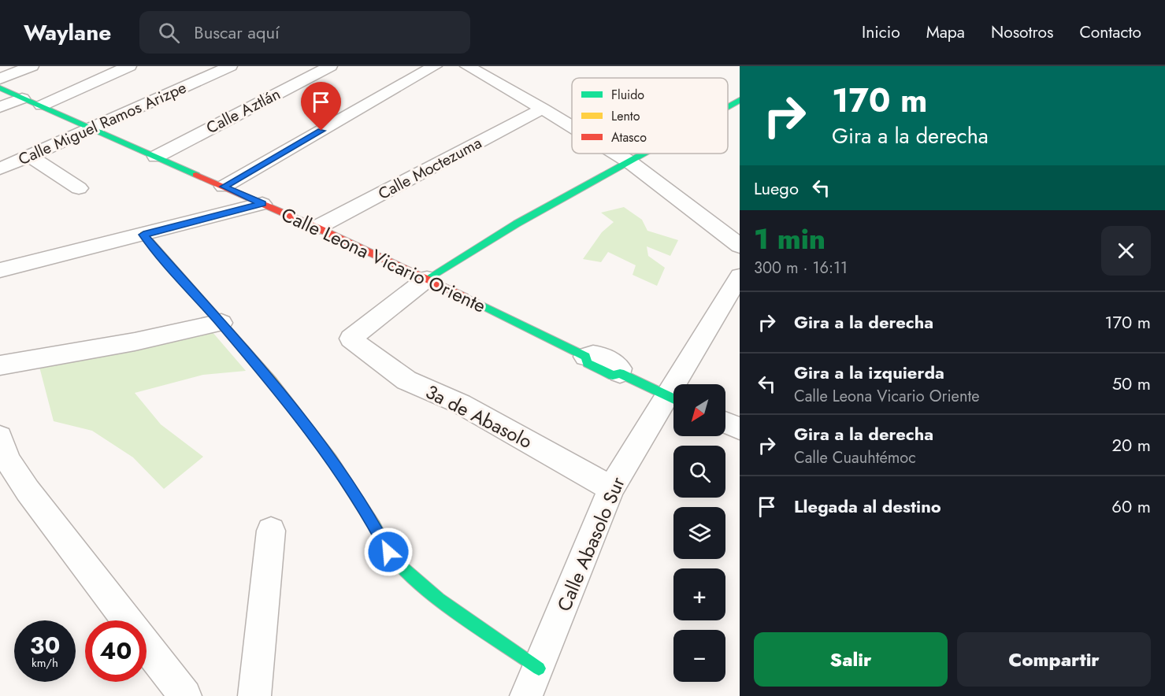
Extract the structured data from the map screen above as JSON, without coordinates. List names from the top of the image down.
{
  "streets": {
    "street": [
      "Calle Aztlán",
      "Calle Miguel Ramos Arizpe",
      "Calle Moctezuma",
      "Calle Leona Vicario Oriente",
      "3a de Abasolo",
      "Calle Abasolo Sur"
    ]
  },
  "crossings": [
    ["Calle Aztlán", "Calle Leona Vicario Oriente"],
    ["Calle Miguel Ramos Arizpe", "Calle Leona Vicario Oriente"],
    ["Calle Moctezuma", "Calle Leona Vicario Oriente"],
    ["Calle Leona Vicario Oriente", "3a de Abasolo"],
    ["3a de Abasolo", "Calle Abasolo Sur"]
  ],
  "legend": ["Fluido", "Lento", "Atasco"],
  "north": "bottom left",
  "page": {
    "header": "Waylane",
    "search": "Buscar aquí",
    "nav": [
      "Inicio",
      "Mapa",
      "Nosotros",
      "Contacto"
    ],
    "turn": ["170 m", "Gira a la derecha"],
    "then": "Luego",
    "heading": ["1 min", "300 m · 16:11"],
    "list": [
      {
        "name": "Gira a la derecha",
        "value": "170 m"
      },
      {
        "name": "Gira a la izquierda",
        "note": "Calle Leona Vicario Oriente",
        "value": "50 m"
      },
      {
        "name": "Gira a la derecha",
        "note": "Calle Cuauhtémoc",
        "value": "20 m"
      },
      {
        "name": "Llegada al destino",
        "value": "60 m"
      }
    ],
    "map_buttons": ["+", "−"],
    "speed": "30 km/h",
    "limit": "40",
    "buttons": ["Salir", "Compartir"]
  }
}
